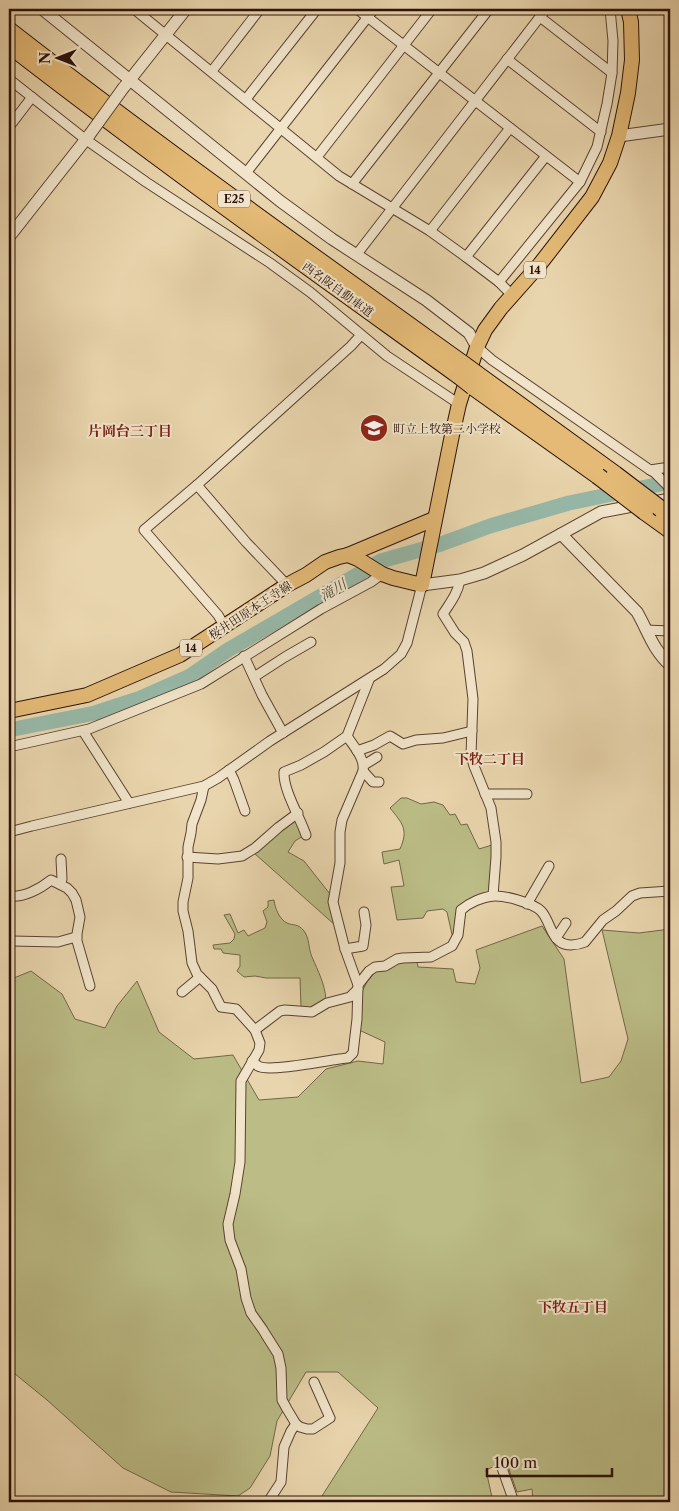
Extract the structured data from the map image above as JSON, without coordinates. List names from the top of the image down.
{
  "streets": {
    "highway": ["E25", "西名阪自動車道"],
    "main road": ["14", "桜井田原本王寺線"]
  },
  "crossings": [
    ["14", "桜井田原本王寺線"]
  ],
  "districts": ["片岡台三丁目", "下牧二丁目", "下牧五丁目"],
  "water": ["滝川"],
  "places": {
    "school or university": ["町立上牧第二小学校"]
  },
  "scale_bar": "100 m",
  "north": "left"
}
